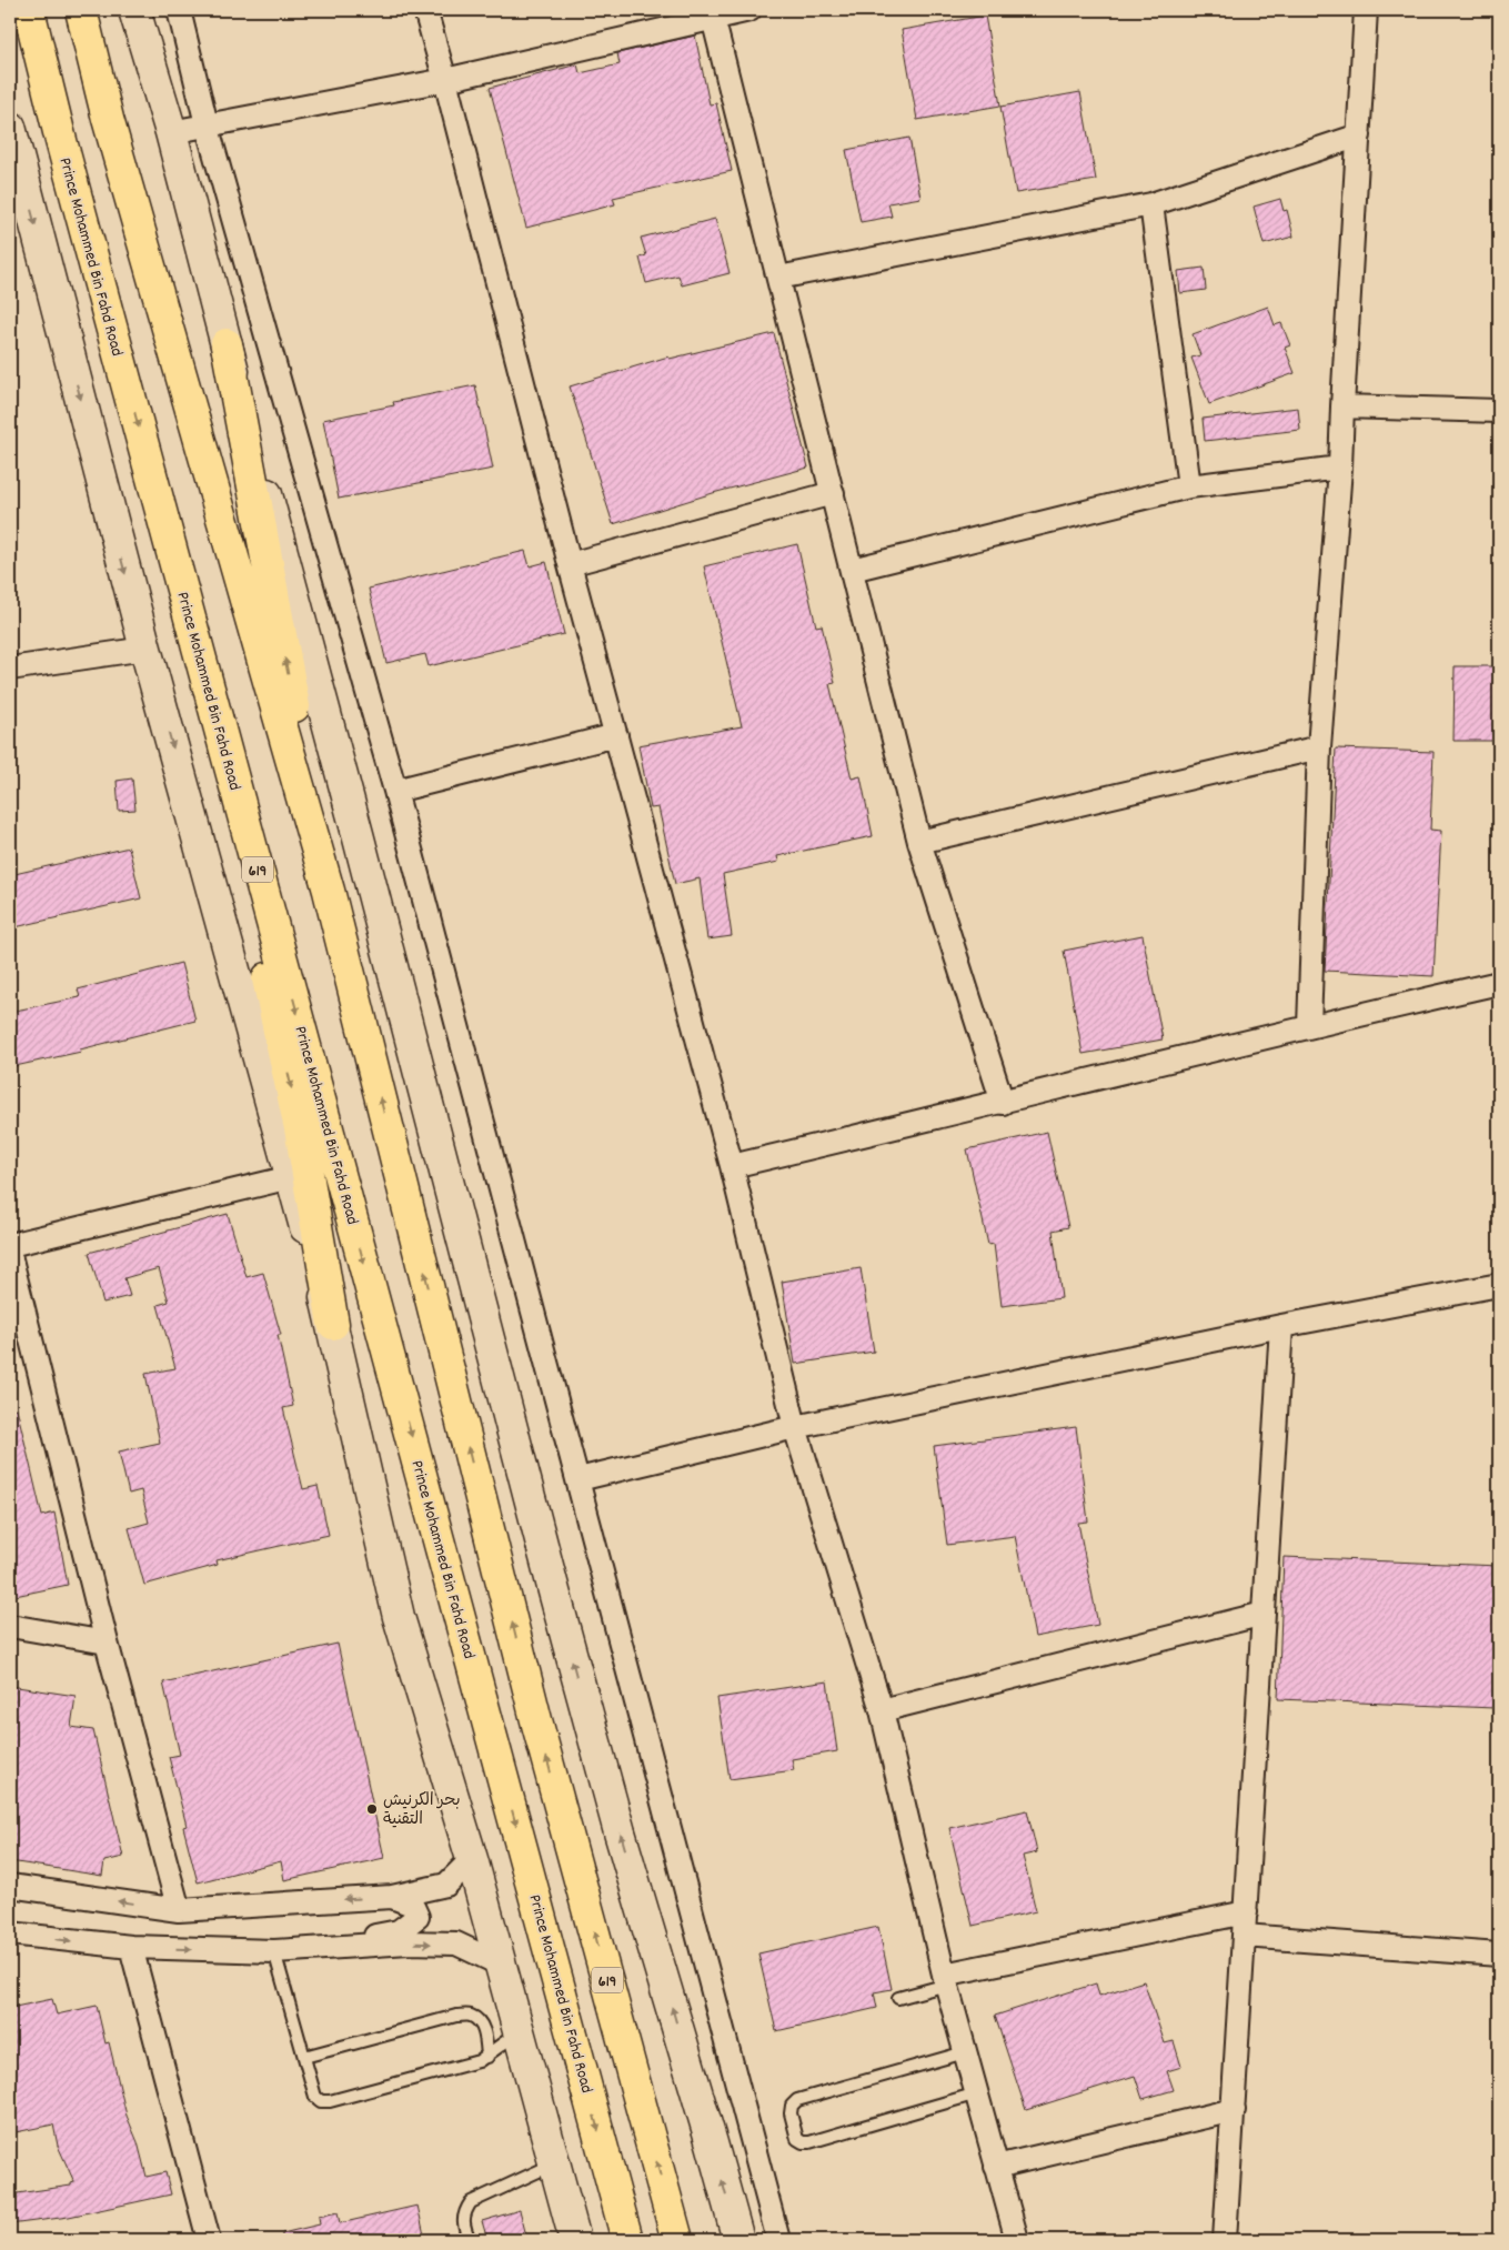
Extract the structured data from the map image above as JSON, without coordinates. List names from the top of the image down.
{
  "streets": {
    "highway": ["Prince Mohammed Bin Fahd Road", "619"]
  },
  "places": ["بحر الكرنيش التقنية"]
}
